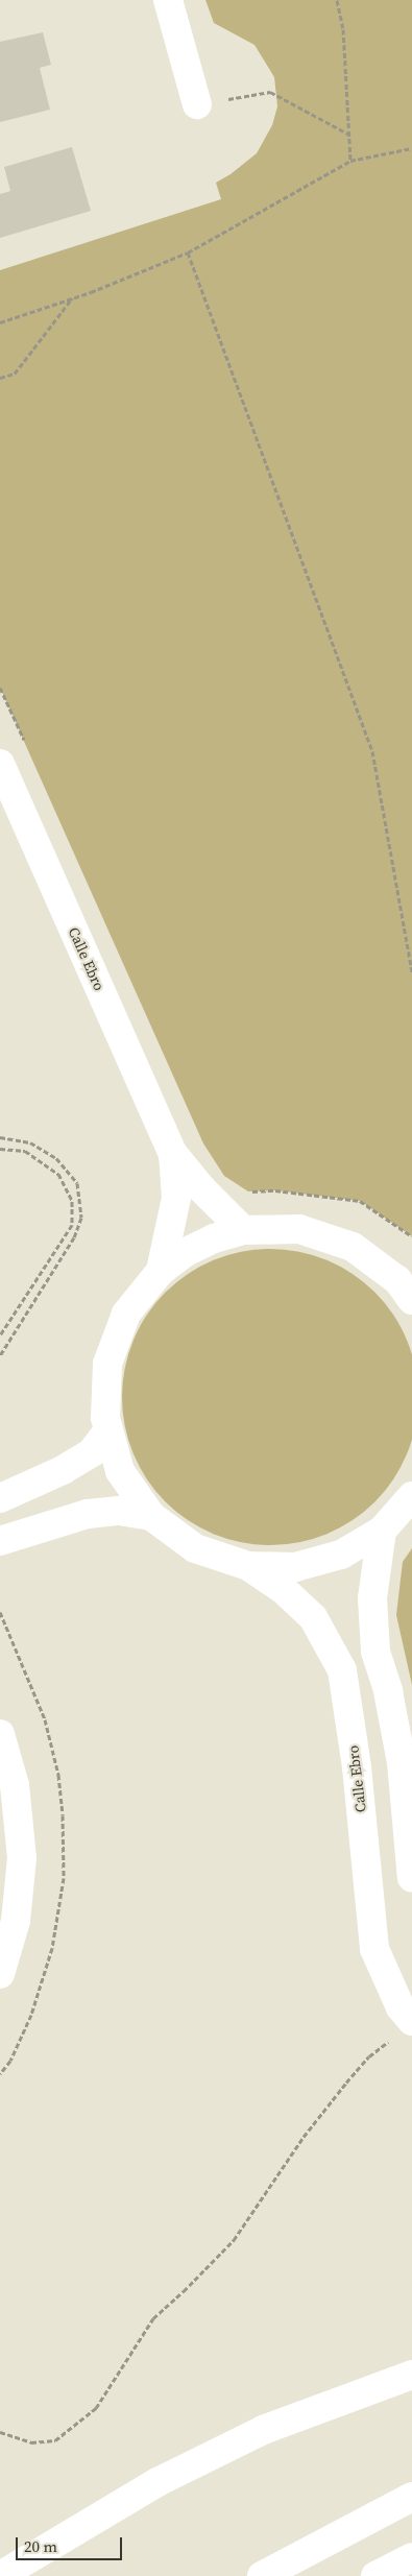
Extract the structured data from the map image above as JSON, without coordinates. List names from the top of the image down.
{
  "streets": {
    "main road": ["Calle Ebro"]
  },
  "scale_bar": "20 m"
}
